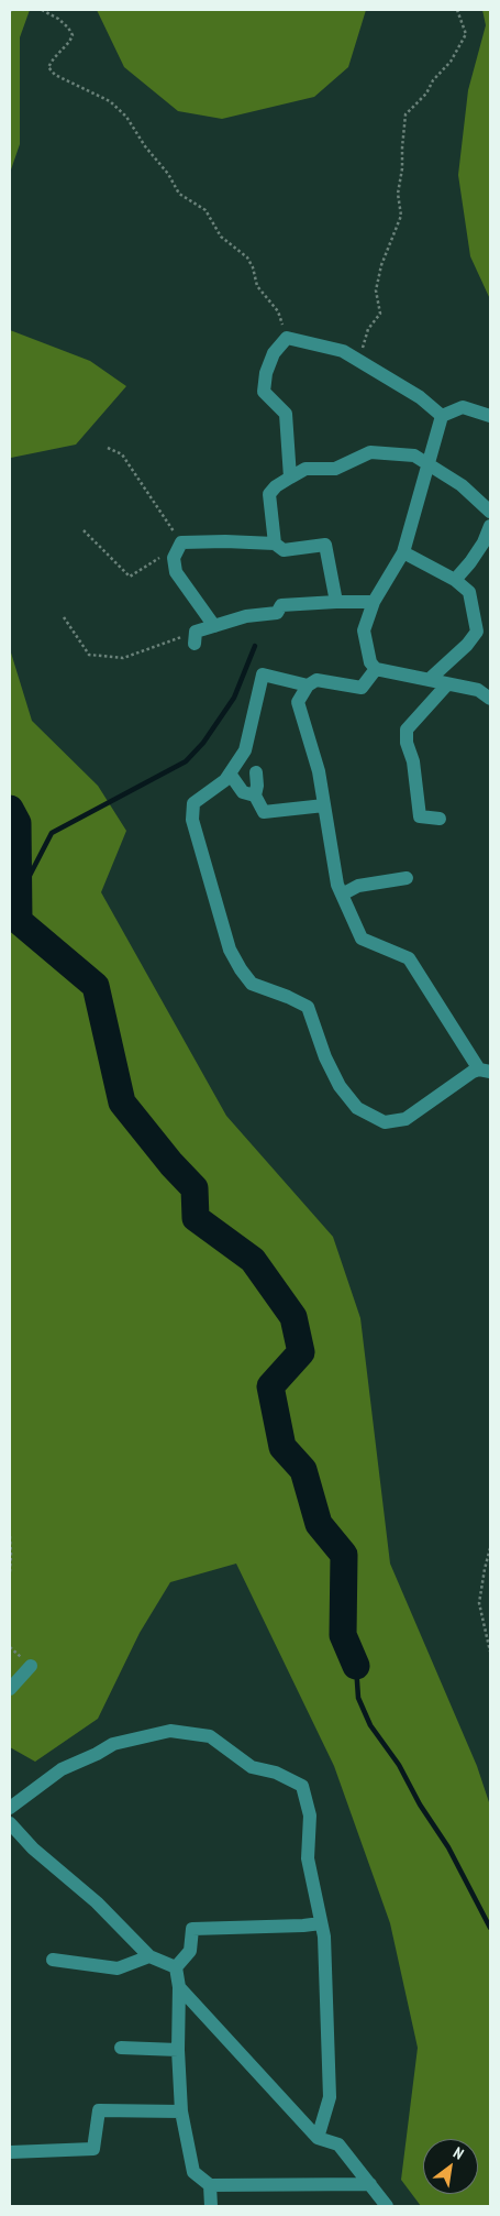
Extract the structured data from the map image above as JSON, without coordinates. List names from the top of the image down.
{
  "north": "top right"
}
